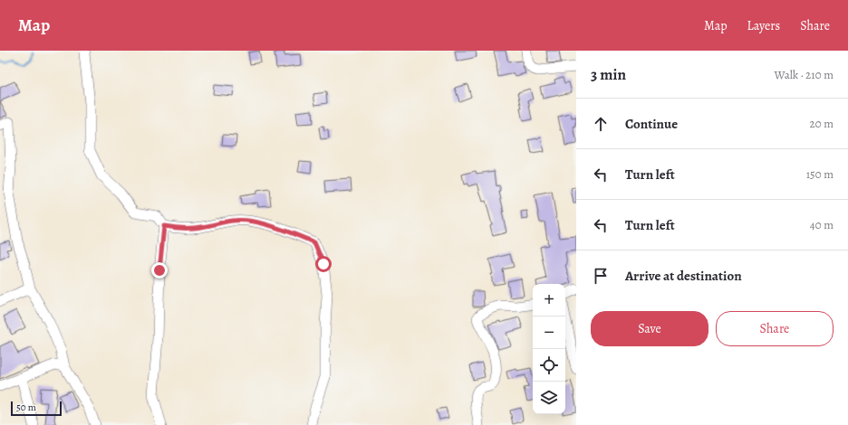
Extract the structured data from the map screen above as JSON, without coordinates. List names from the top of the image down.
{
  "scale_bar": "50 m",
  "page": {
    "header": "Map",
    "nav": ["Map", "Layers", "Share"],
    "heading": ["3 min", "Walk · 210 m"],
    "list": [
      ["Continue", "20 m"],
      ["Turn left", "150 m"],
      ["Turn left", "40 m"],
      "Arrive at destination"
    ],
    "map_buttons": ["+", "−"],
    "buttons": ["Save", "Share"],
    "scale": "50 m"
  }
}
